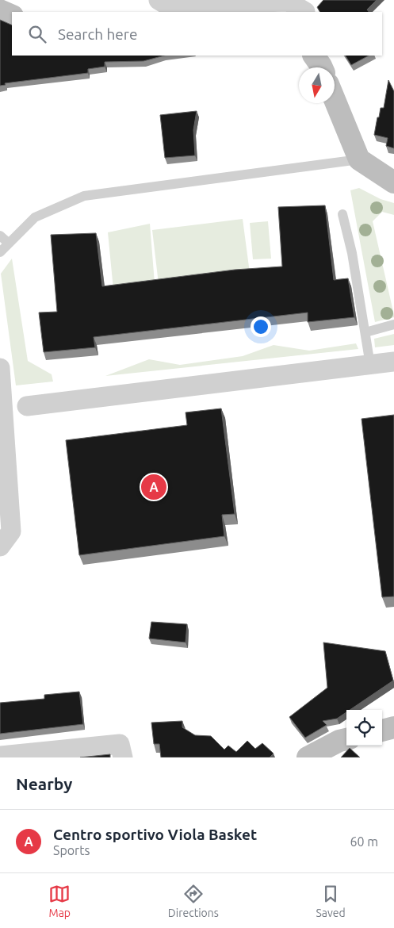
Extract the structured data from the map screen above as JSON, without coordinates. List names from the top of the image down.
{
  "north": "bottom",
  "page": {
    "search": "Search here",
    "pins": "A",
    "heading": "Nearby",
    "list": [
      {
        "mark": "A",
        "name": "Centro sportivo Viola Basket",
        "note": "Sports",
        "value": "60 m"
      }
    ],
    "nav": ["Map", "Directions", "Saved"]
  }
}
